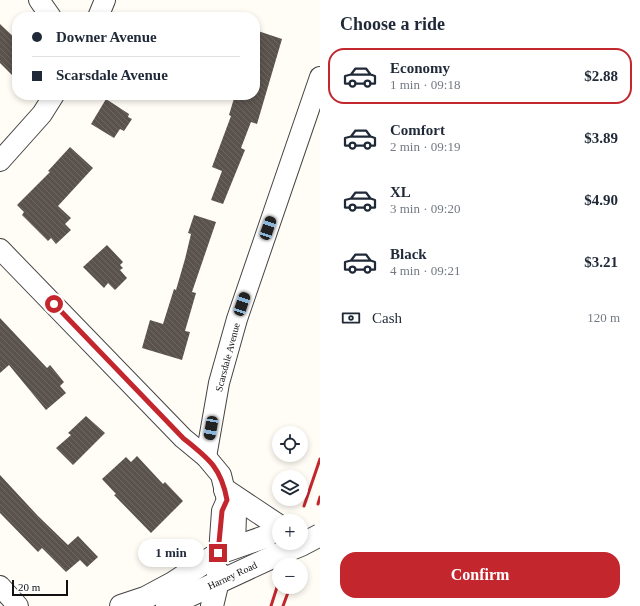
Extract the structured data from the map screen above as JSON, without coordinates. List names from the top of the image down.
{
  "streets": {
    "street": ["Scarsdale Avenue", "Harney Road"]
  },
  "scale_bar": "20 m",
  "page": {
    "heading": "Choose a ride",
    "banner": ["Downer Avenue", "Scarsdale Avenue"],
    "list": [
      {
        "name": "Economy",
        "note": "1 min · 09:18",
        "value": "$2.88"
      },
      {
        "name": "Comfort",
        "note": "2 min · 09:19",
        "value": "$3.89"
      },
      {
        "name": "XL",
        "note": "3 min · 09:20",
        "value": "$4.90"
      },
      {
        "name": "Black",
        "note": "4 min · 09:21",
        "value": "$3.21"
      }
    ],
    "pay": ["Cash", "120 m"],
    "map_buttons": ["+", "−"],
    "bubble": "1 min",
    "buttons": "Confirm",
    "scale": "20 m"
  }
}
